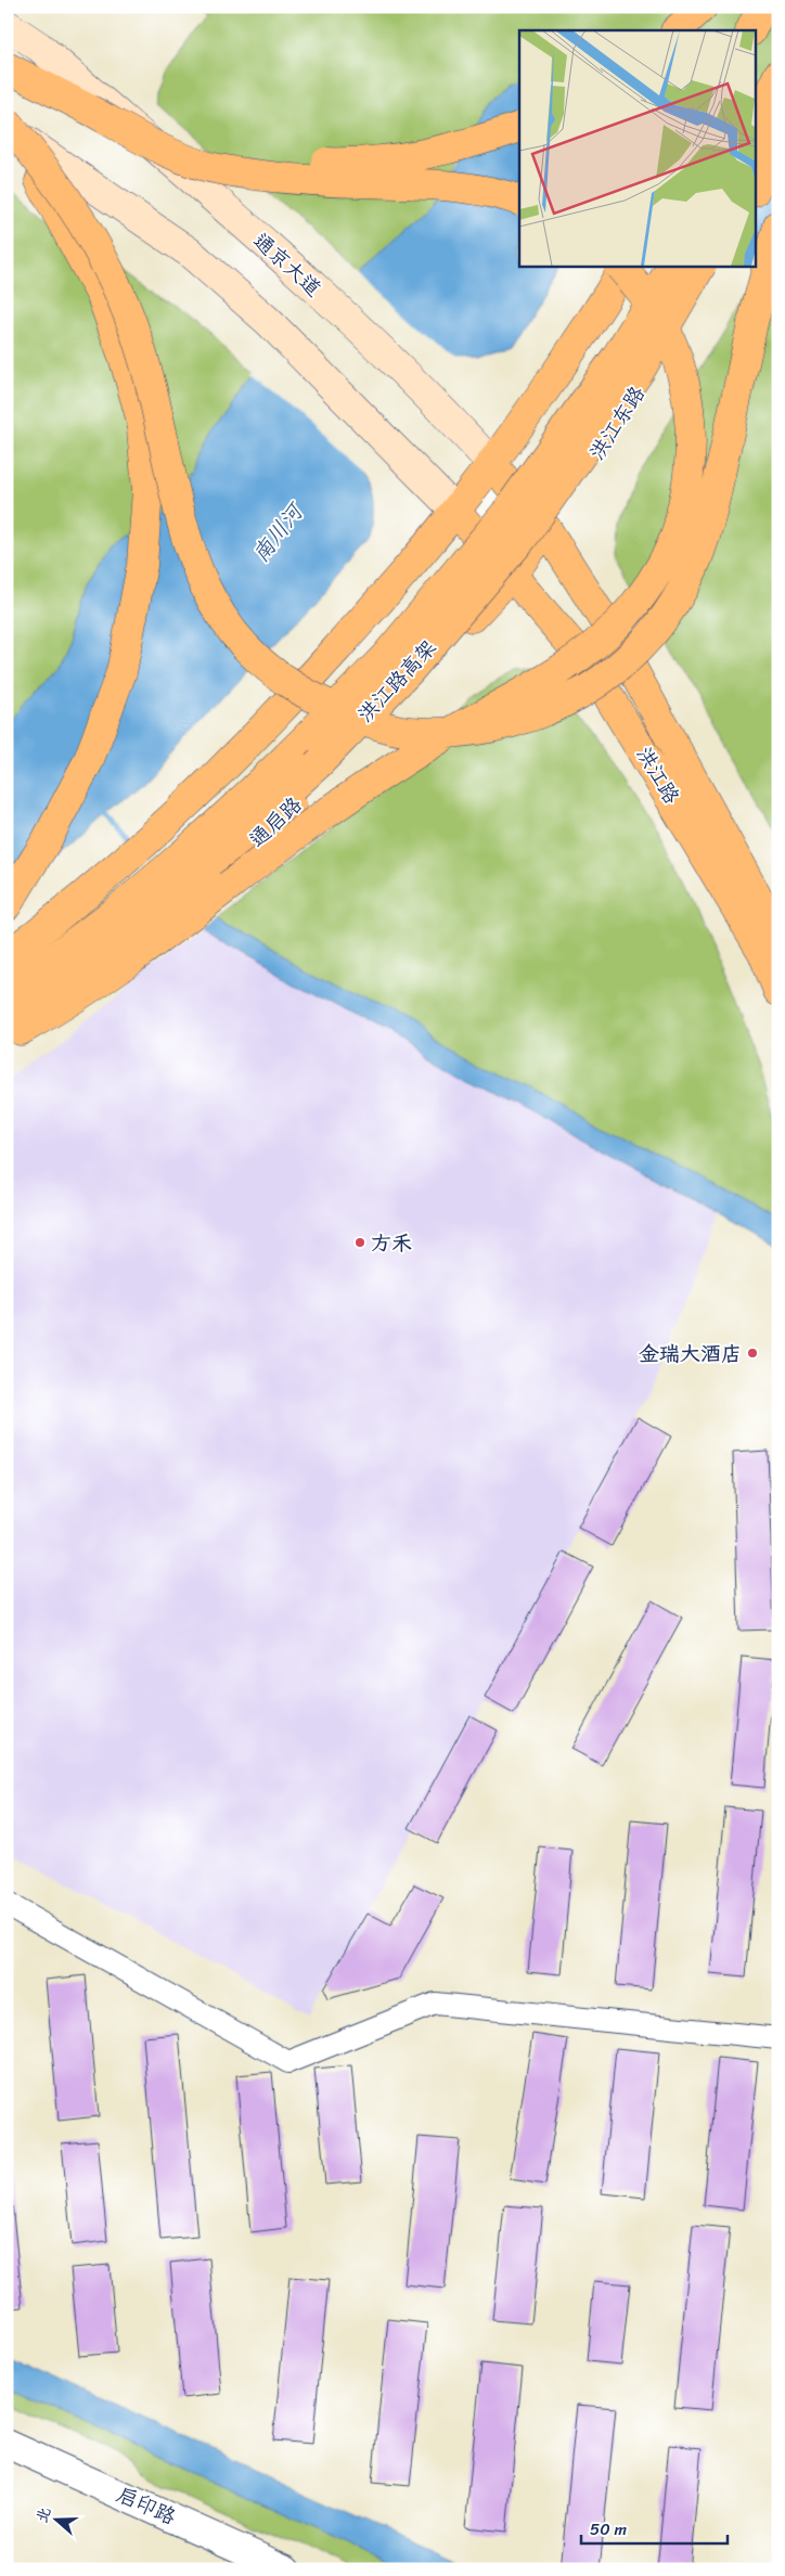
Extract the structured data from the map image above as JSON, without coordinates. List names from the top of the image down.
{
  "streets": {
    "main road": [
      "通京大道",
      "洪江东路",
      "洪江路高架",
      "洪江路",
      "通启路"
    ],
    "street": ["启印路"]
  },
  "crossings": [
    ["通京大道", "洪江东路"],
    ["通京大道", "洪江路"],
    ["洪江东路", "洪江路"],
    ["洪江东路", "通启路"],
    ["洪江路", "通启路"]
  ],
  "water": ["南川河"],
  "places": ["方禾", "金瑞大酒店"],
  "scale_bar": "50 m",
  "north": "left"
}
